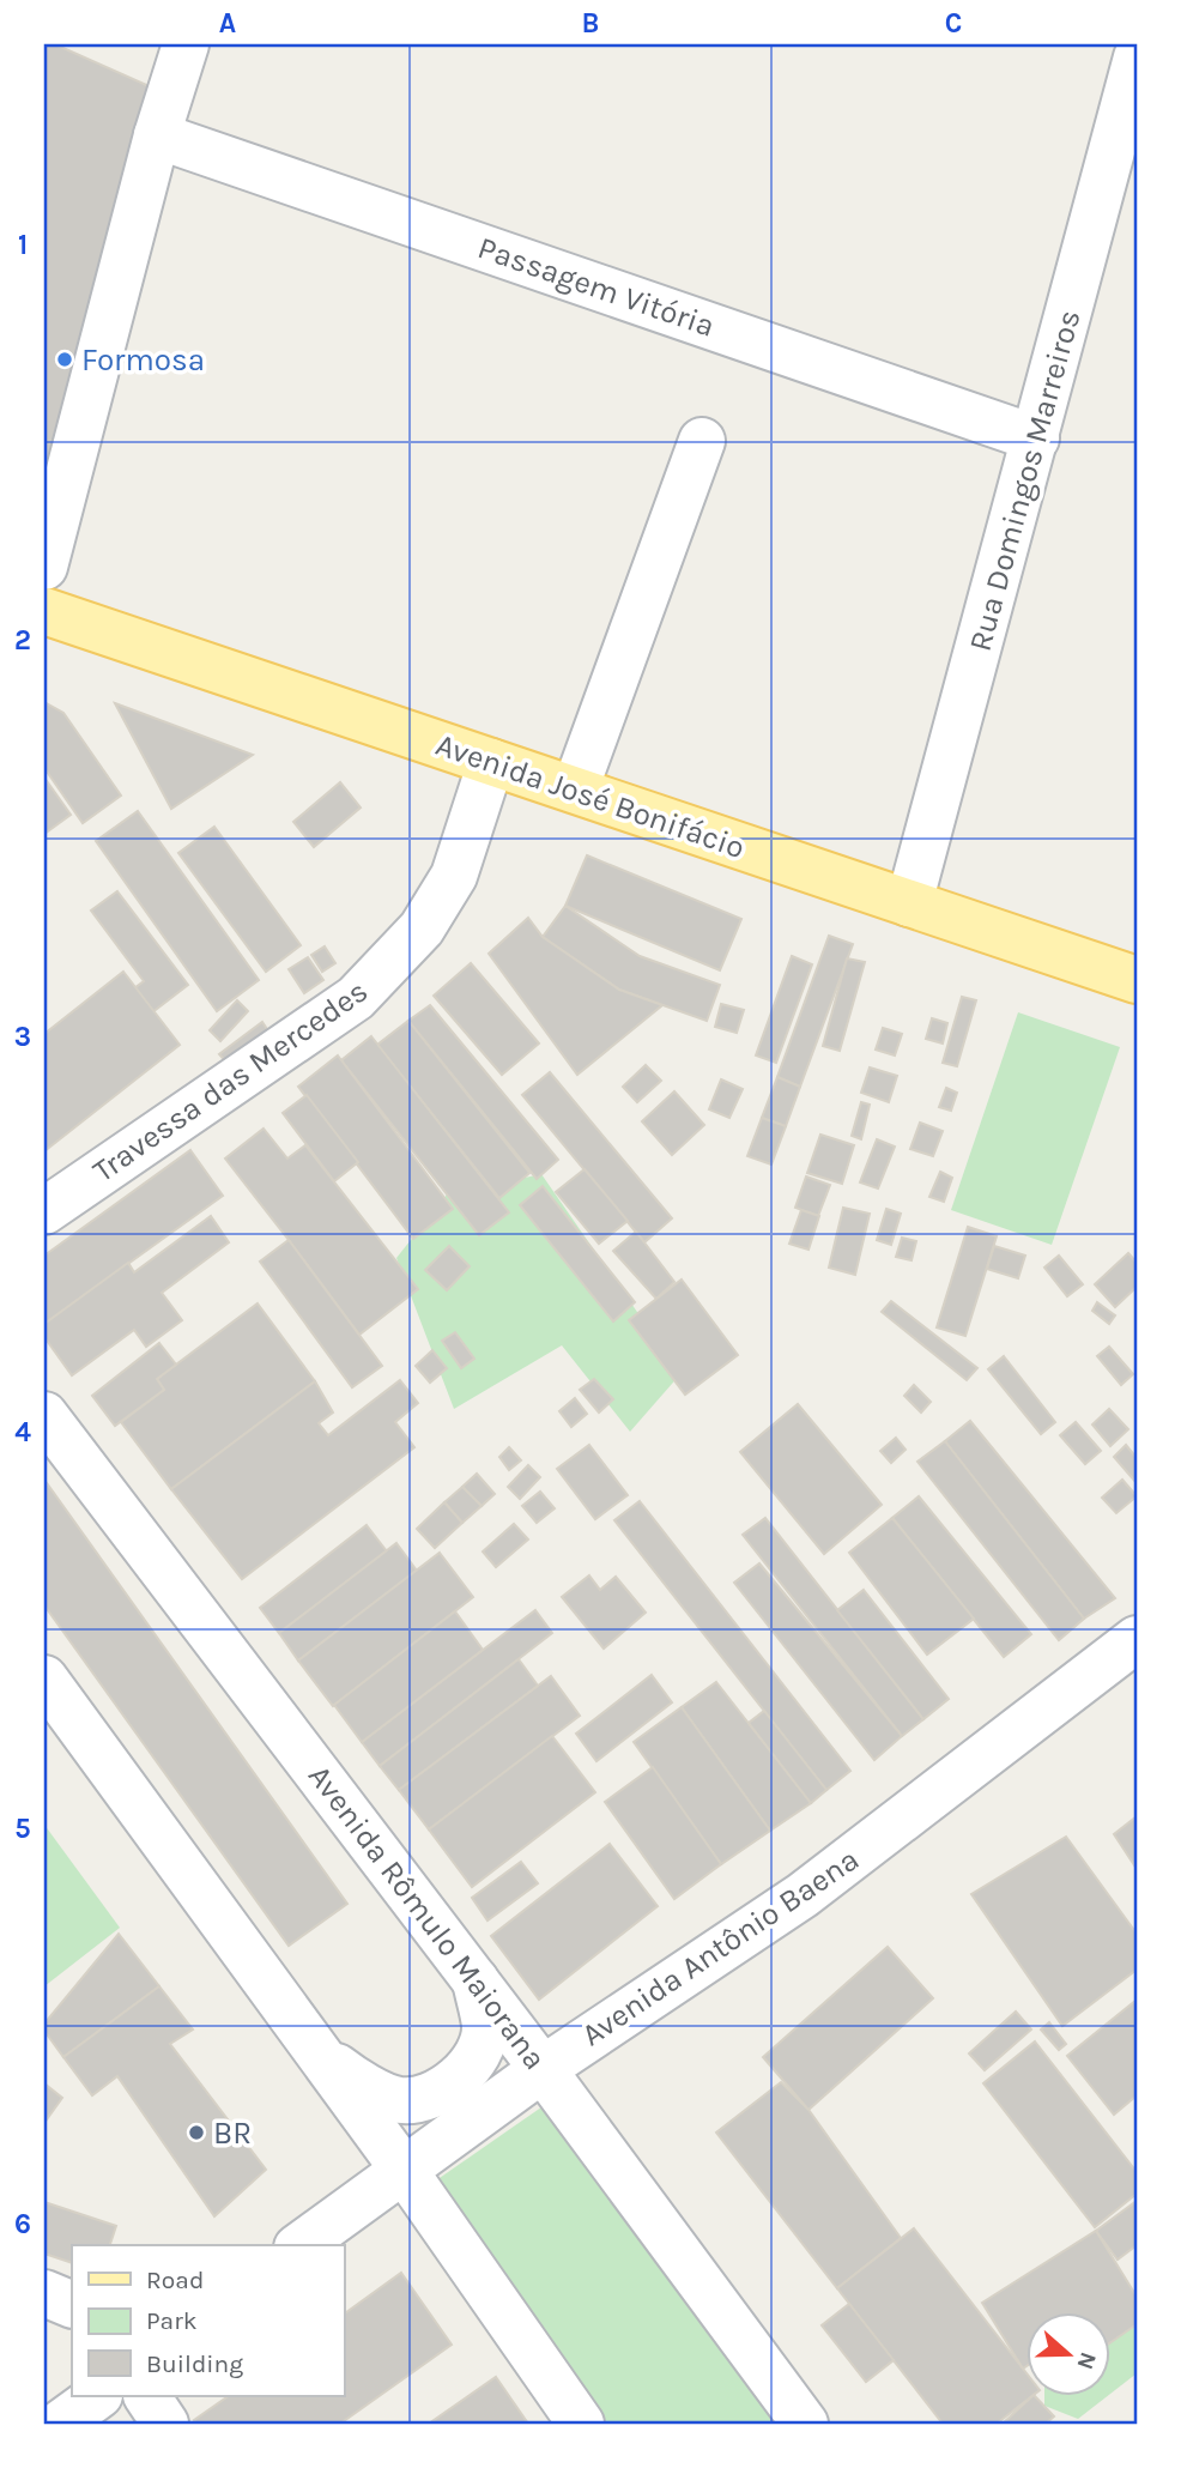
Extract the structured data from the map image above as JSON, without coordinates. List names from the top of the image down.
{
  "streets": {
    "main road": ["Avenida José Bonifácio"],
    "street": [
      "Passagem Vitória",
      "Rua Domingos Marreiros",
      "Travessa das Mercedes",
      "Avenida Rômulo Maiorana",
      "Avenida Antônio Baena"
    ]
  },
  "crossings": [
    ["Passagem Vitória", "Rua Domingos Marreiros"],
    ["Rua Domingos Marreiros", "Avenida José Bonifácio"],
    ["Avenida José Bonifácio", "Travessa das Mercedes"],
    ["Avenida Rômulo Maiorana", "Avenida Antônio Baena"]
  ],
  "places": ["Formosa", "BR"],
  "legend": ["Road", "Park", "Building"],
  "north": "right",
  "grid": {
    "columns": ["A", "B", "C"],
    "rows": [
      "1",
      "2",
      "3",
      "4",
      "5",
      "6"
    ]
  }
}
